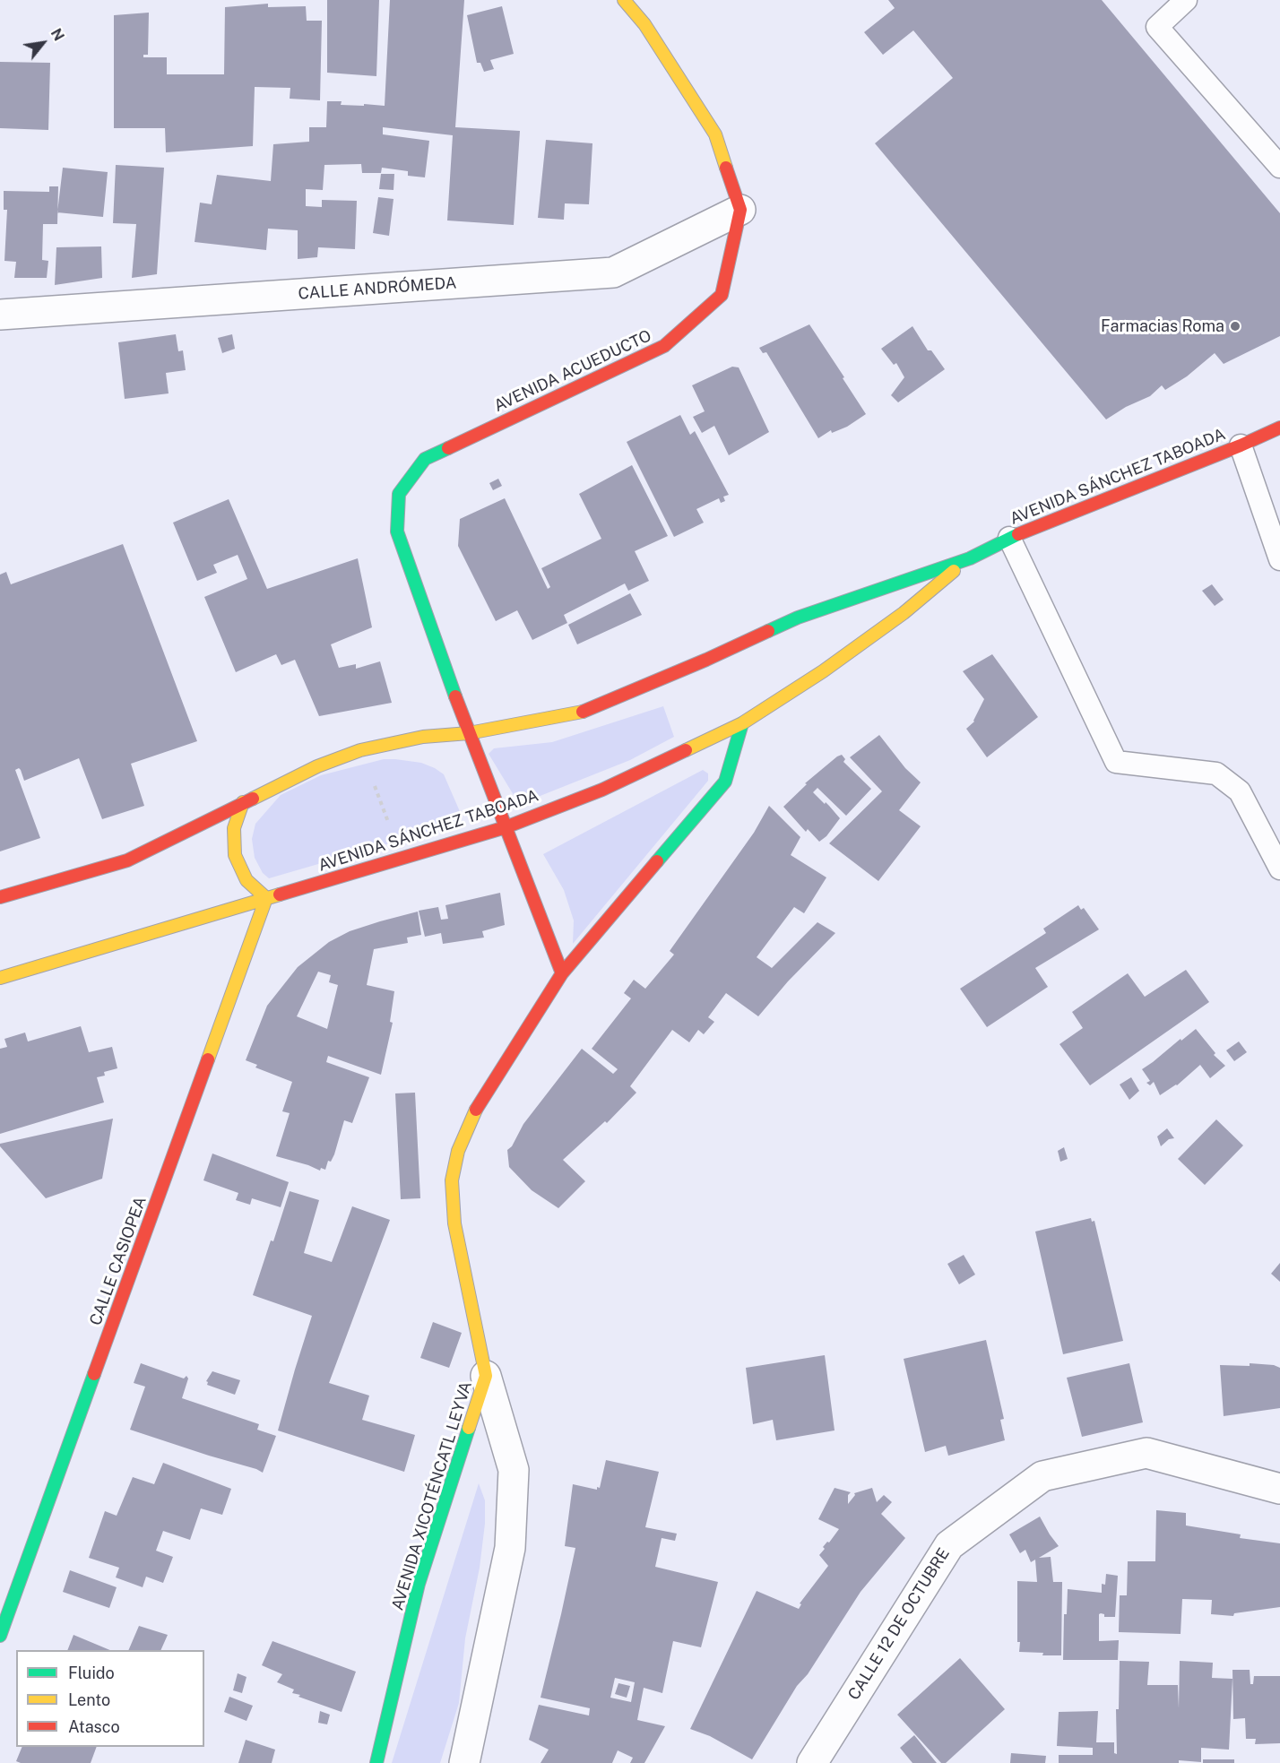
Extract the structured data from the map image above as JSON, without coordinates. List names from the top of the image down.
{
  "streets": {
    "main road": [
      "AVENIDA ACUEDUCTO",
      "AVENIDA SÁNCHEZ TABOADA",
      "CALLE CASIOPEA",
      "AVENIDA XICOTÉNCATL LEYVA"
    ],
    "street": ["CALLE ANDRÓMEDA", "CALLE 12 DE OCTUBRE"]
  },
  "crossings": [
    ["CALLE ANDRÓMEDA", "AVENIDA ACUEDUCTO"],
    ["AVENIDA ACUEDUCTO", "AVENIDA SÁNCHEZ TABOADA"],
    ["AVENIDA SÁNCHEZ TABOADA", "CALLE CASIOPEA"],
    ["AVENIDA SÁNCHEZ TABOADA", "AVENIDA XICOTÉNCATL LEYVA"]
  ],
  "places": ["Farmacias Roma"],
  "legend": ["Fluido", "Lento", "Atasco"],
  "north": "top right"
}
